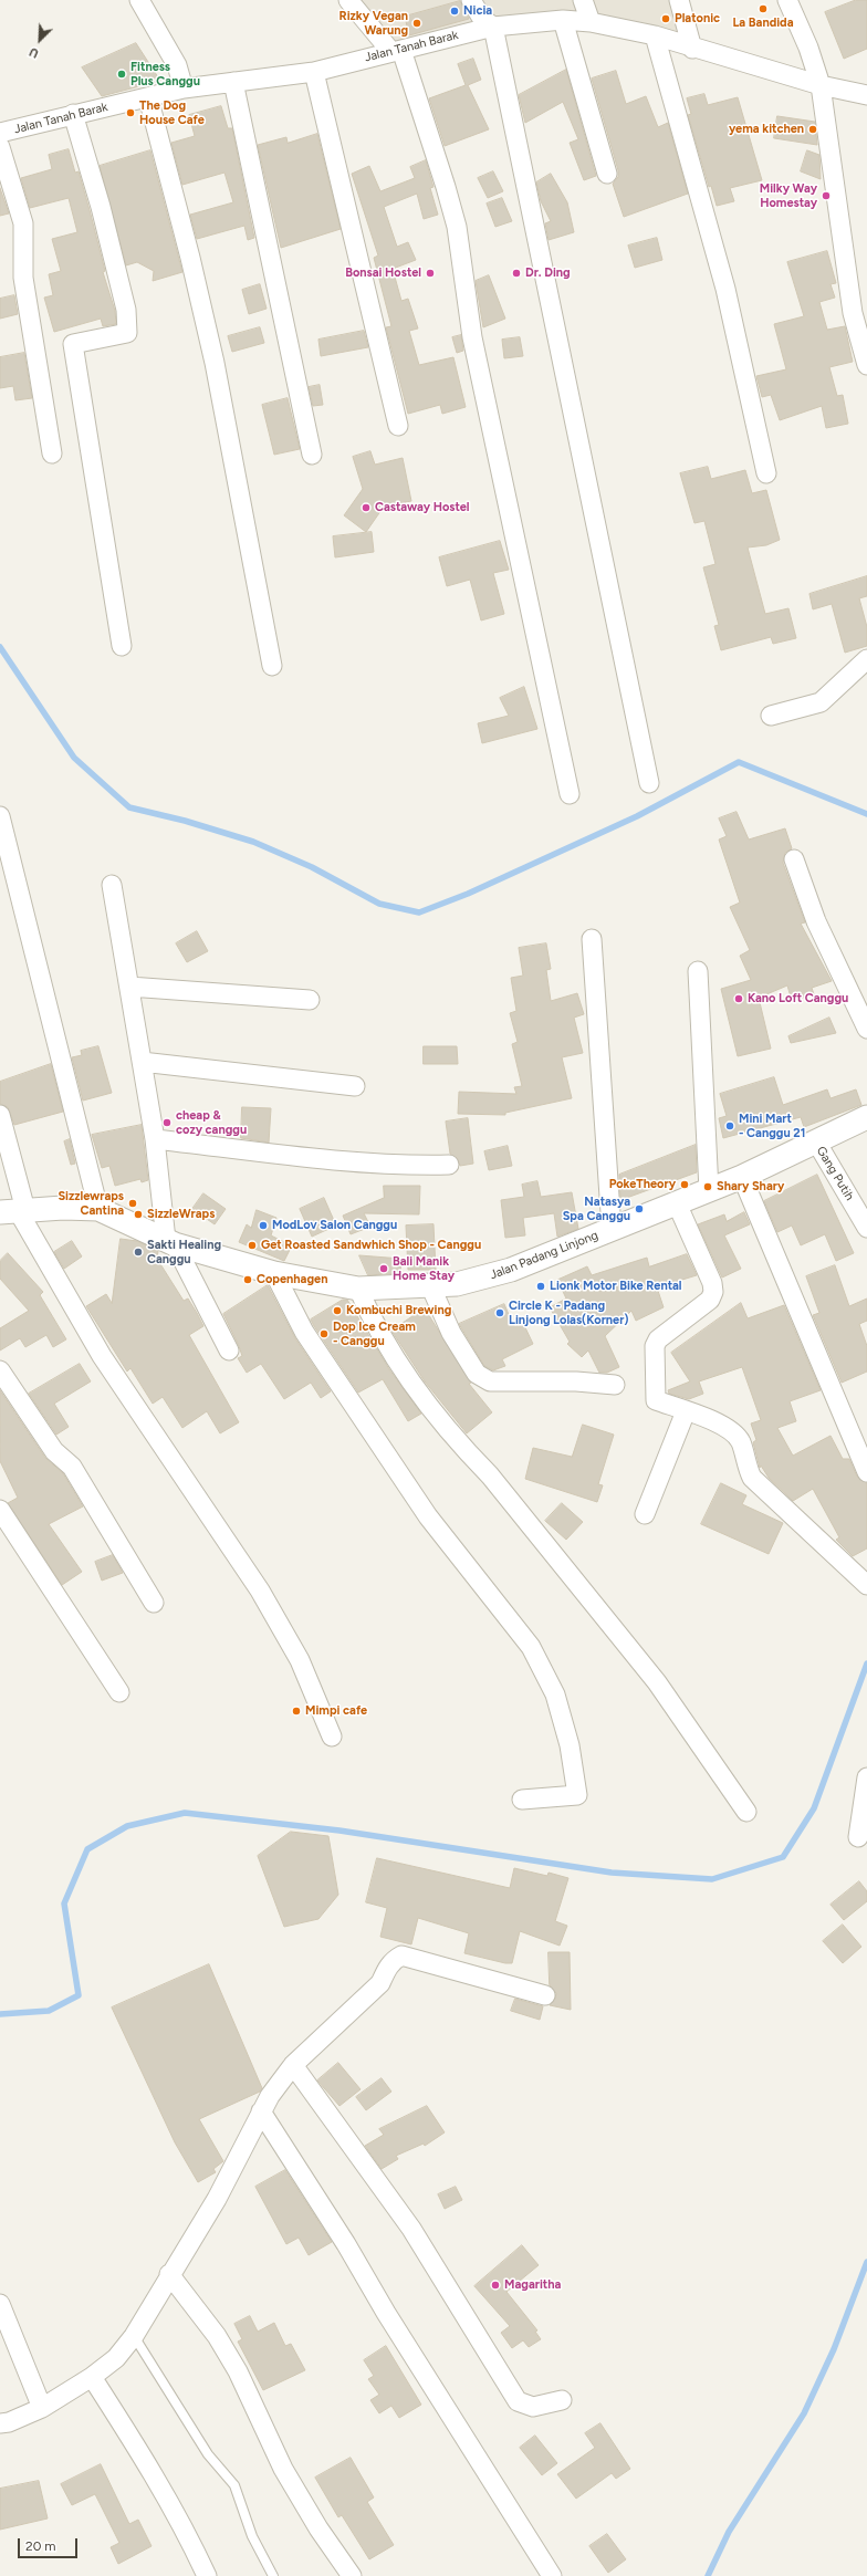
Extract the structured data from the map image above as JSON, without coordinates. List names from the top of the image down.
{
  "streets": {
    "street": ["Jalan Tanah Barak", "Gang Putih", "Jalan Padang Linjong"]
  },
  "crossings": [
    ["Gang Putih", "Jalan Padang Linjong"]
  ],
  "places": [
    "La Bandida",
    "Nicia",
    "Platonic",
    "Rizky Vegan Warung",
    "Fitness Plus Canggu",
    "The Dog House Cafe",
    "yema kitchen",
    "Milky Way Homestay",
    "Bonsai Hostel",
    "Dr. Ding",
    "Castaway Hostel",
    "Kano Loft Canggu",
    "cheap & cozy canggu",
    "Mini Mart - Canggu 21",
    "PokeTheory",
    "Shary Shary",
    "Sizzlewraps Cantina",
    "Natasya Spa Canggu",
    "SizzleWraps",
    "ModLov Salon Canggu",
    "Get Roasted Sandwhich Shop - Canggu",
    "Sakti Healing Canggu",
    "Bali Manik Home Stay",
    "Copenhagen",
    "Lionk Motor Bike Rental",
    "Kombuchi Brewing",
    "Circle K - Padang Linjong Lolas(Korner)",
    "Dop Ice Cream - Canggu",
    "Mimpi cafe",
    "Magaritha"
  ],
  "scale_bar": "20 m",
  "north": "bottom left"
}
